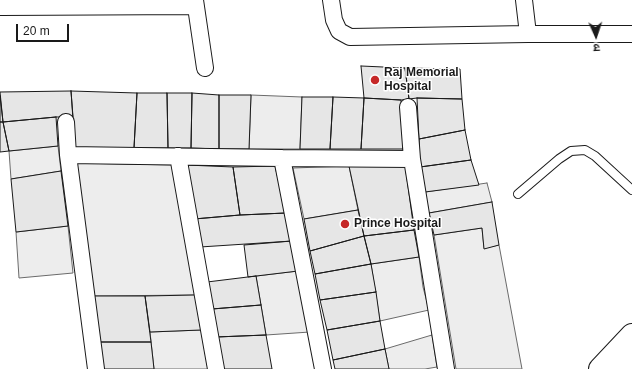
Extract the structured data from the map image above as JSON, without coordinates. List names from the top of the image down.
{
  "places": ["Raj Memorial Hospital", "Prince Hospital"],
  "scale_bar": "20 m",
  "north": "bottom"
}
